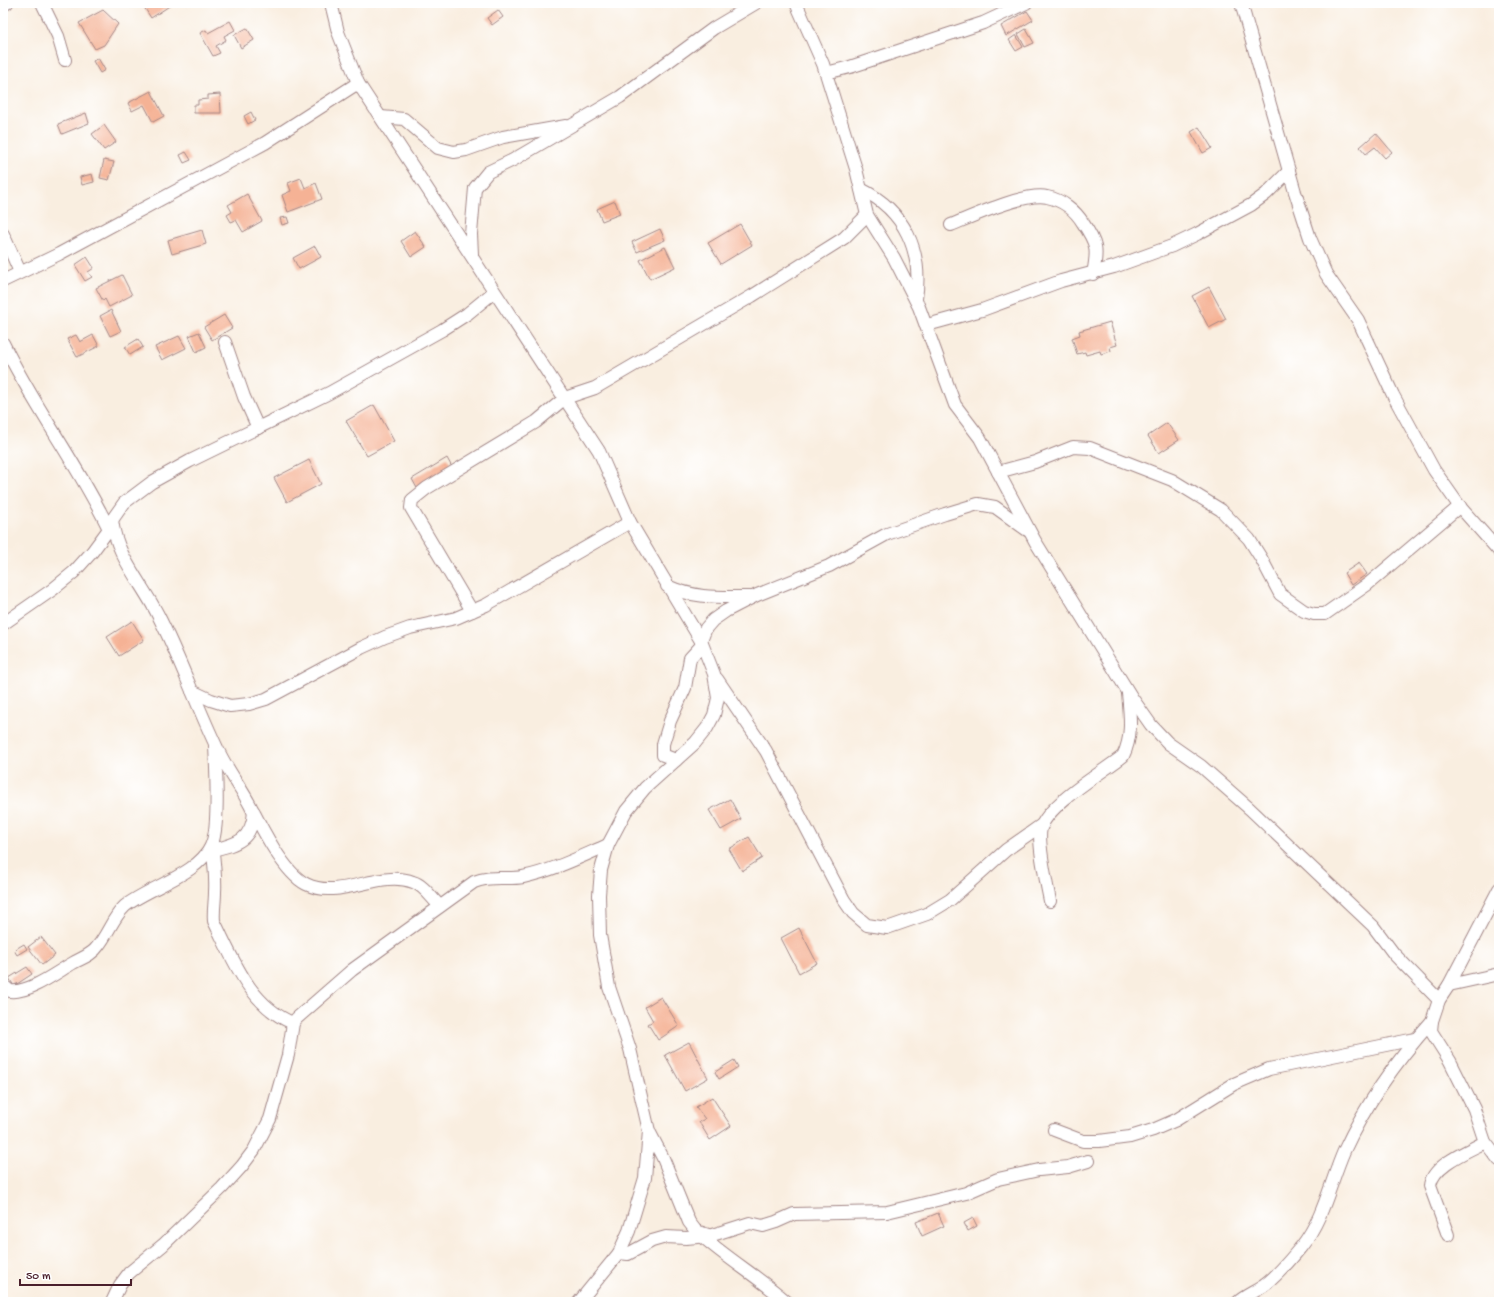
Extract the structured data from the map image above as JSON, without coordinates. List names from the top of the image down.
{
  "scale_bar": "50 m"
}
